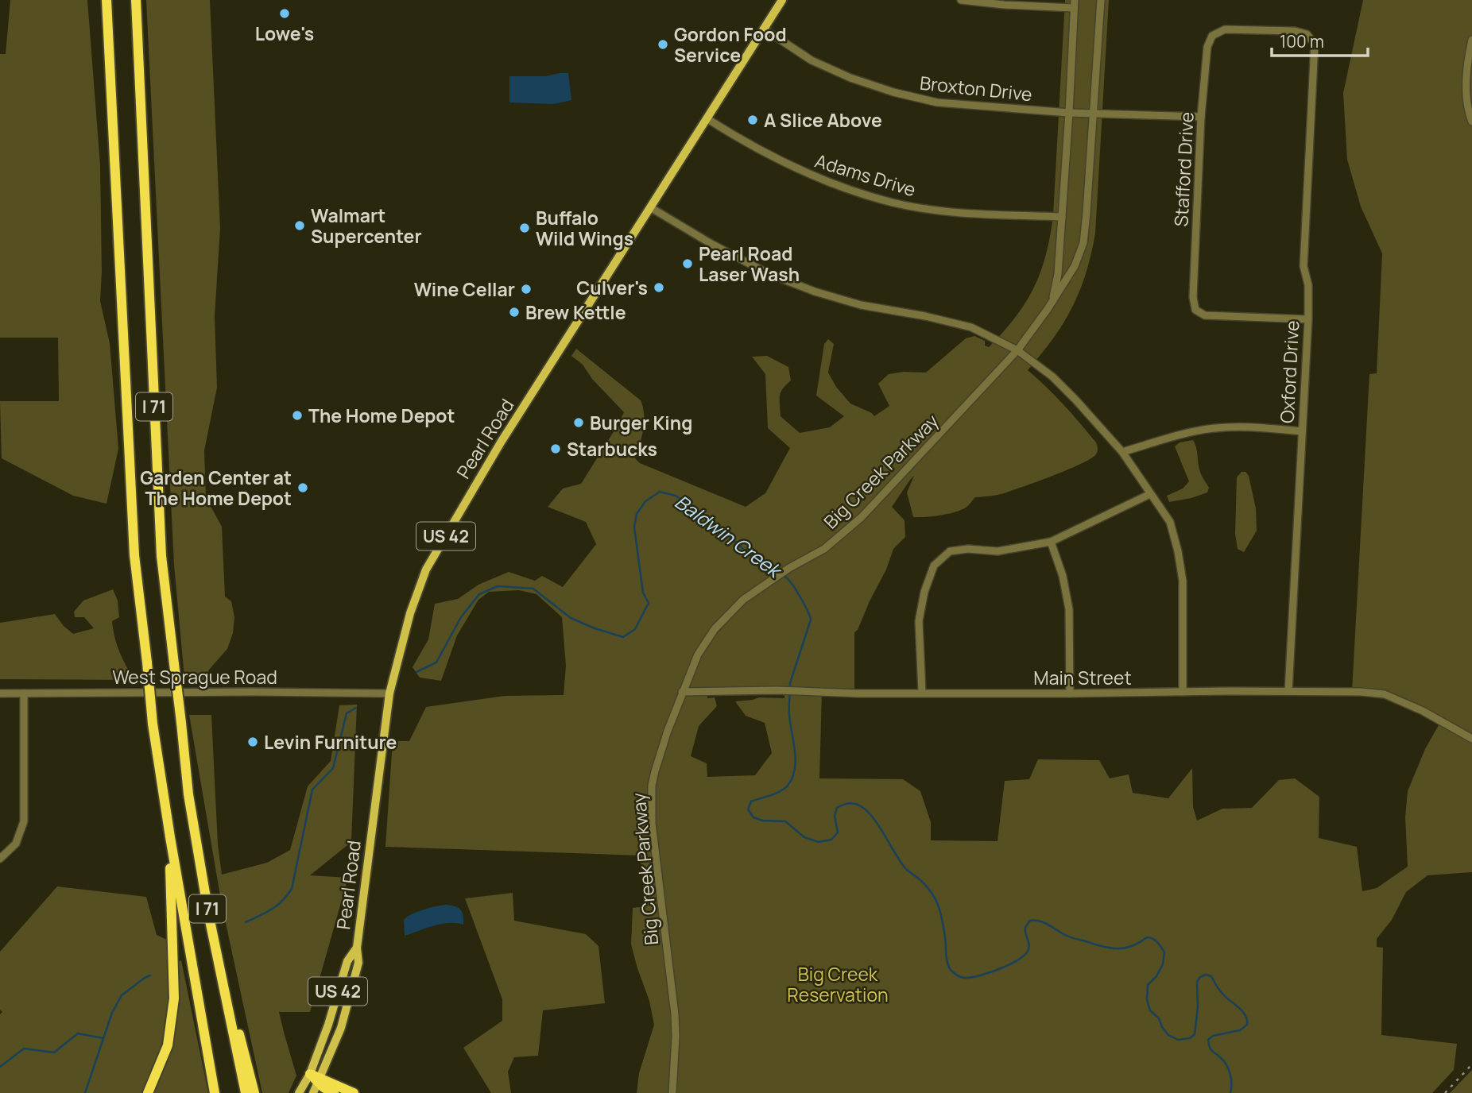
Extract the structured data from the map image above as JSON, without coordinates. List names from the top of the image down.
{
  "streets": {
    "highway": ["I 71"],
    "main road": ["Pearl Road", "US 42"],
    "street": [
      "Broxton Drive",
      "Stafford Drive",
      "Adams Drive",
      "Oxford Drive",
      "Big Creek Parkway",
      "West Sprague Road",
      "Main Street"
    ]
  },
  "crossings": [
    ["Broxton Drive", "Stafford Drive"],
    ["Broxton Drive", "Pearl Road"],
    ["Broxton Drive", "Big Creek Parkway"],
    ["Stafford Drive", "Oxford Drive"],
    ["Adams Drive", "Pearl Road"],
    ["Adams Drive", "Big Creek Parkway"],
    ["Oxford Drive", "Main Street"],
    ["Pearl Road", "West Sprague Road"],
    ["Big Creek Parkway", "Main Street"]
  ],
  "water": ["Baldwin Creek"],
  "parks": ["Big Creek Reservation"],
  "places": [
    "Lowe's",
    "Gordon Food Service",
    "A Slice Above",
    "Walmart Supercenter",
    "Buffalo Wild Wings",
    "Pearl Road Laser Wash",
    "Culver's",
    "Wine Cellar",
    "Brew Kettle",
    "The Home Depot",
    "Burger King",
    "Starbucks",
    "Garden Center at The Home Depot",
    "Levin Furniture"
  ],
  "scale_bar": "100 m"
}
